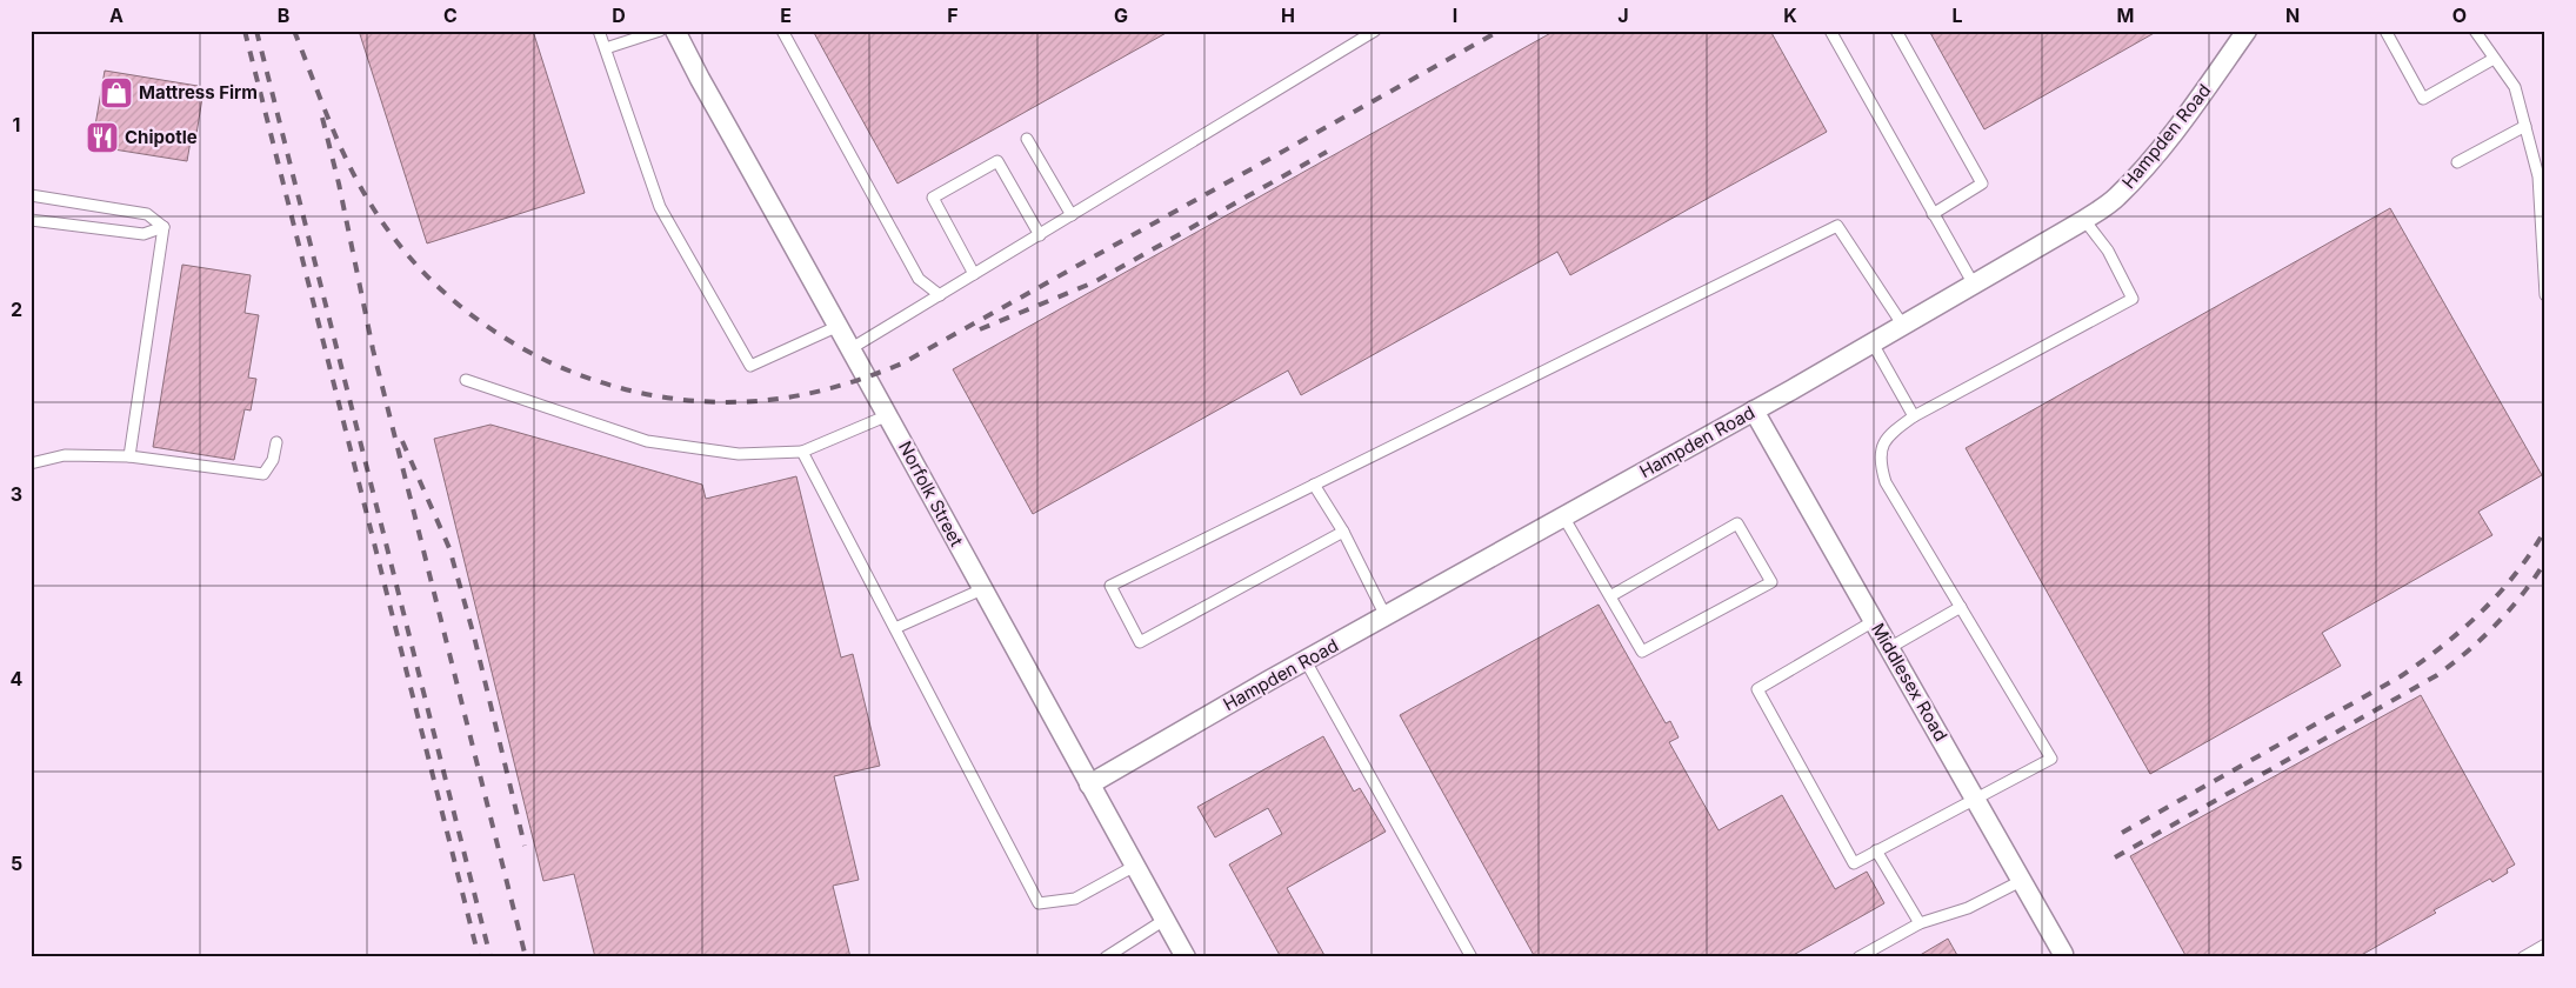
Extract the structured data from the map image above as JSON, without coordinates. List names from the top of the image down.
{
  "streets": {
    "street": ["Hampden Road", "Norfolk Street", "Middlesex Road"]
  },
  "crossings": [
    ["Hampden Road", "Norfolk Street"],
    ["Hampden Road", "Middlesex Road"]
  ],
  "places": {
    "shop": ["Mattress Firm"],
    "restaurant": ["Chipotle"]
  },
  "grid": {
    "columns": [
      "A",
      "B",
      "C",
      "D",
      "E",
      "F",
      "G",
      "H",
      "I",
      "J",
      "K",
      "L",
      "M",
      "N",
      "O"
    ],
    "rows": [
      "1",
      "2",
      "3",
      "4",
      "5"
    ]
  }
}
